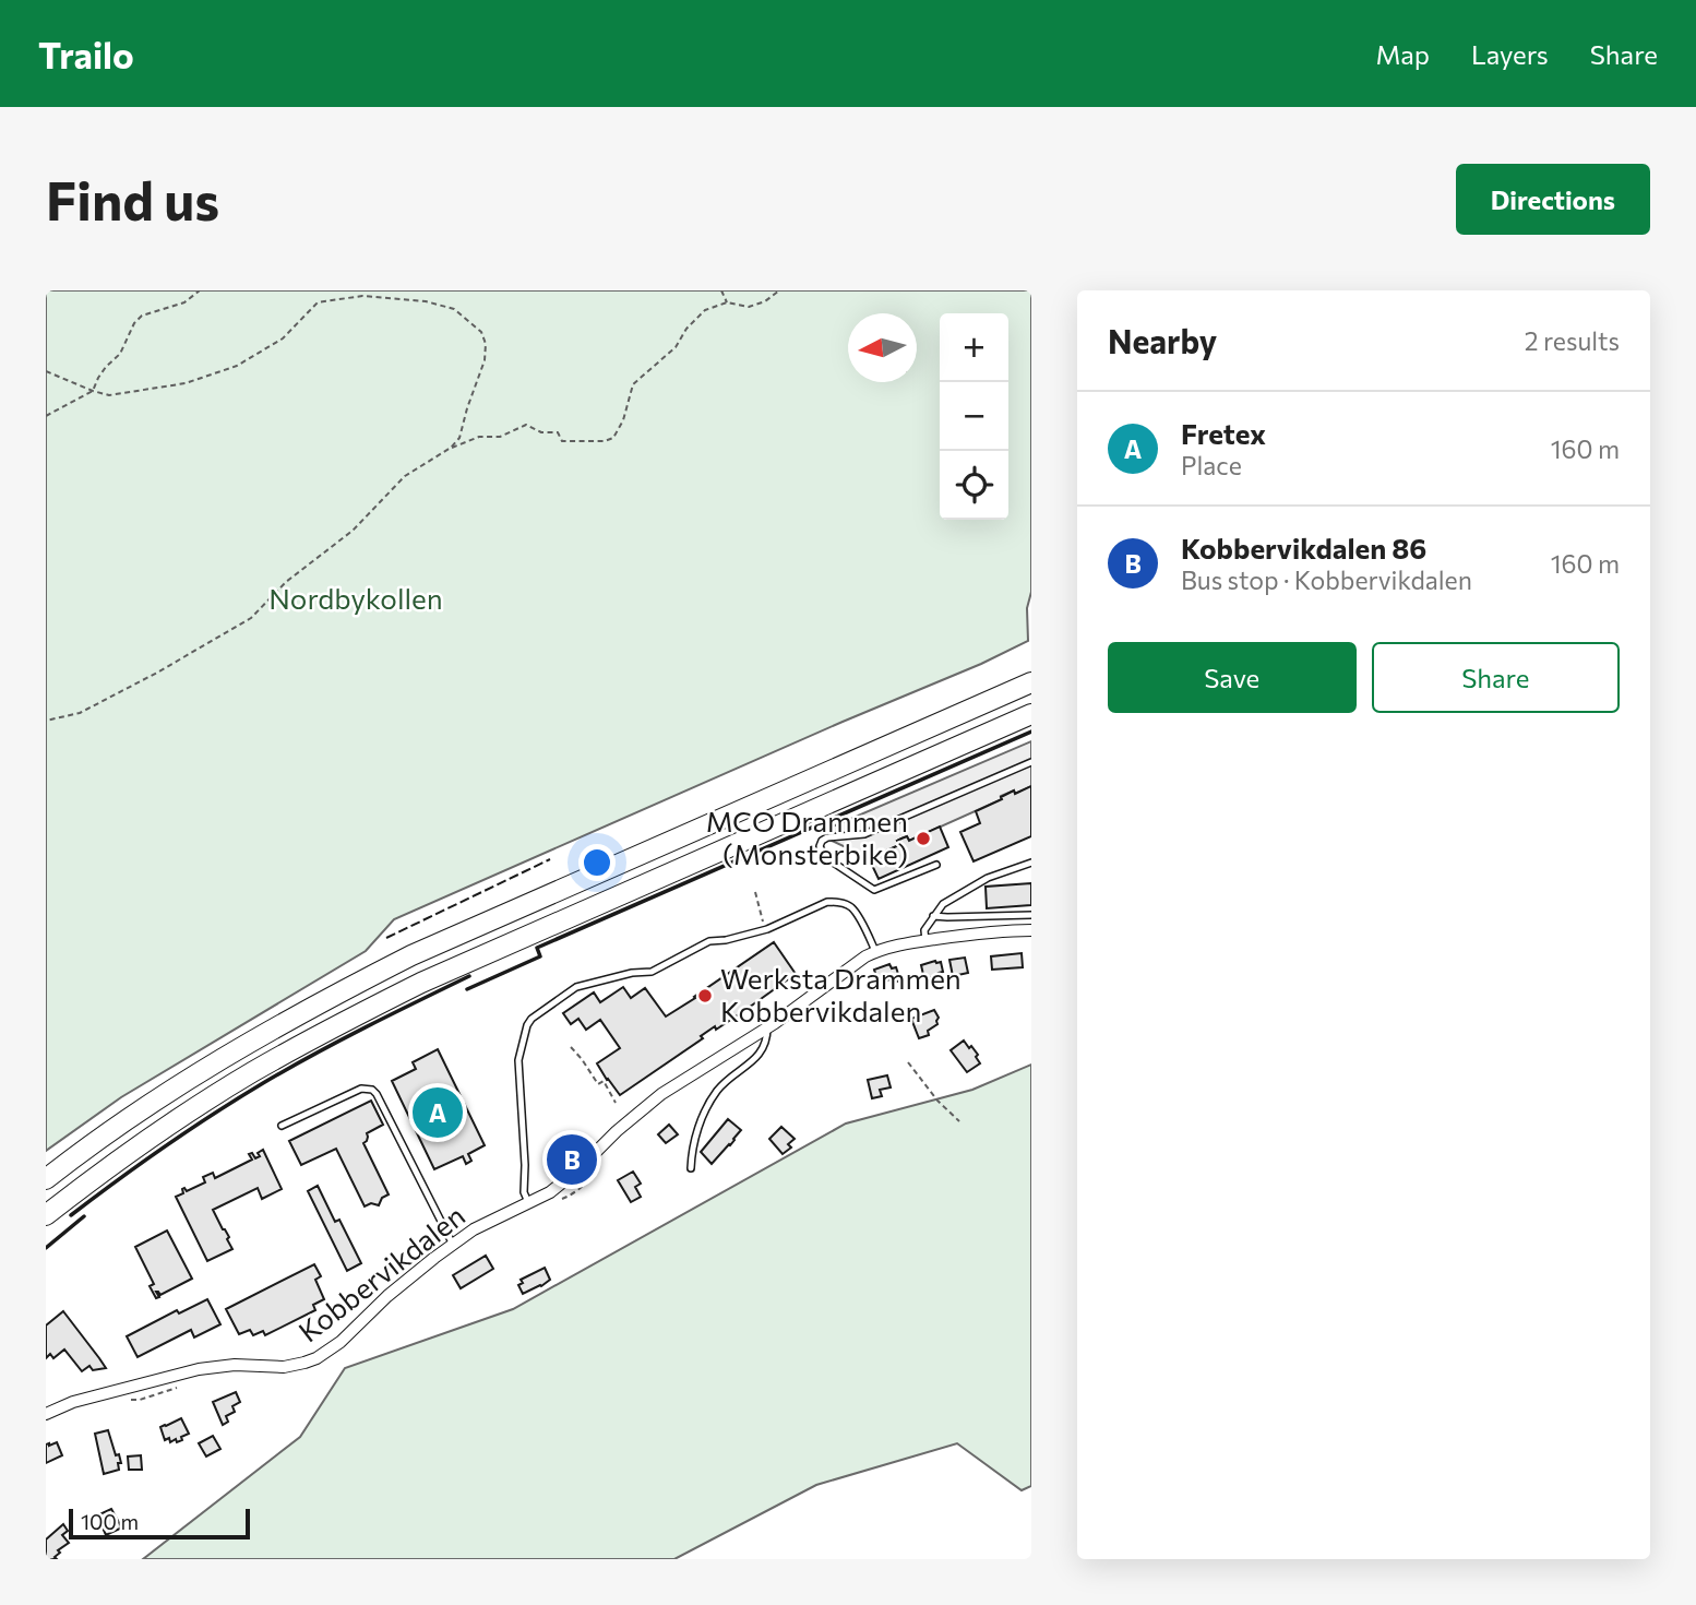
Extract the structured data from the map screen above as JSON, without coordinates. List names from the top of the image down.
{
  "streets": {
    "street": ["Kobbervikdalen"]
  },
  "parks": ["Nordbykollen"],
  "places": ["MCO Drammen (Monsterbike)", "Werksta Drammen Kobbervikdalen"],
  "scale_bar": "100 m",
  "north": "left",
  "page": {
    "header": "Trailo",
    "nav": ["Map", "Layers", "Share"],
    "buttons": [
      "Directions",
      ["Save", "Share"]
    ],
    "title": "Find us",
    "heading": ["Nearby", "2 results"],
    "map_buttons": ["+", "−"],
    "list": [
      {
        "mark": "A",
        "name": "Fretex",
        "note": "Place",
        "value": "160 m"
      },
      {
        "mark": "B",
        "name": "Kobbervikdalen 86",
        "note": "Bus stop · Kobbervikdalen",
        "value": "160 m"
      }
    ],
    "pins": ["A", "B"],
    "scale": "100 m"
  }
}
